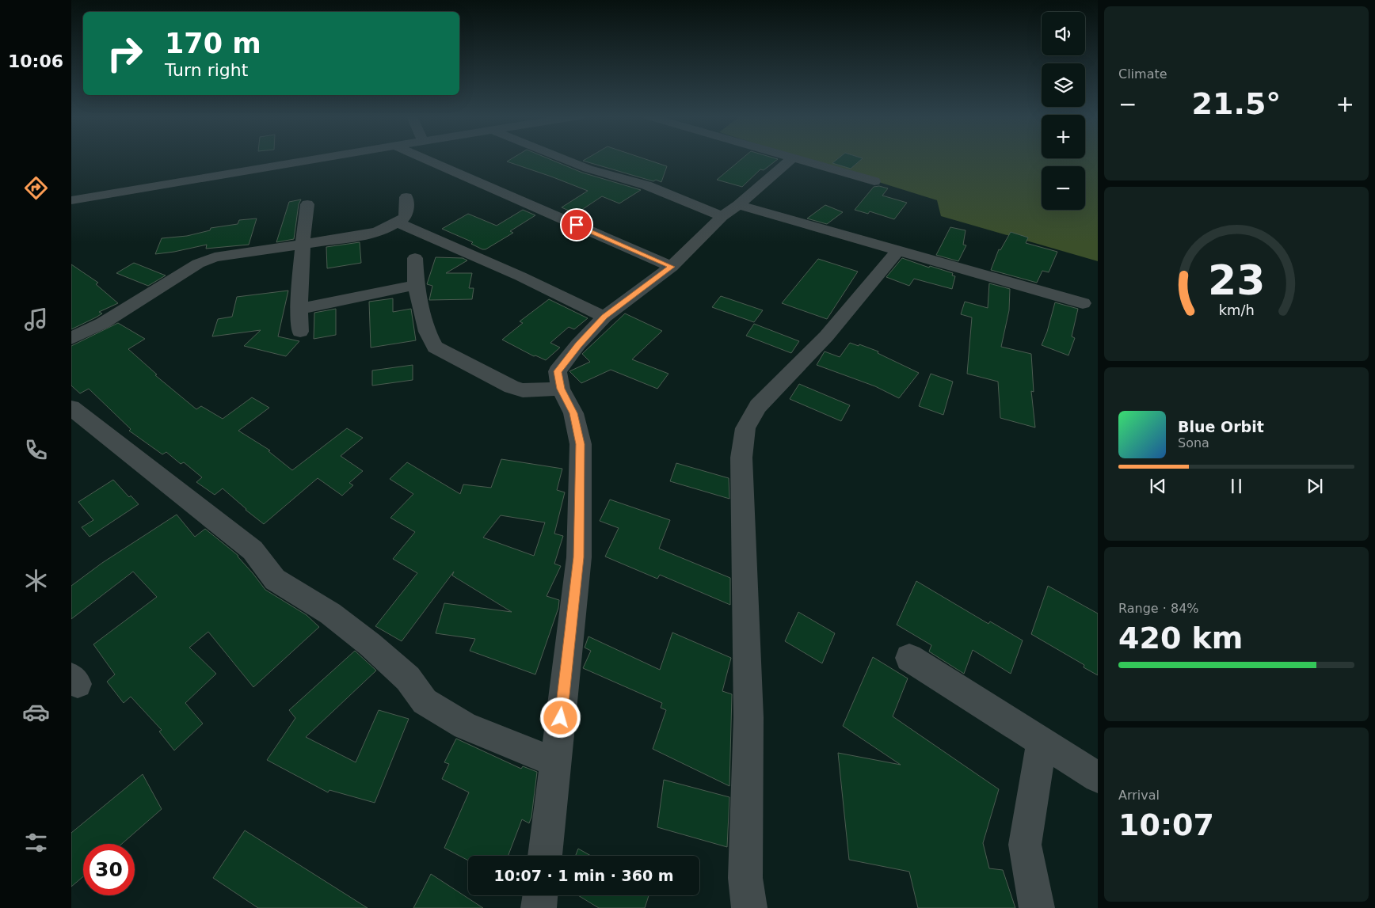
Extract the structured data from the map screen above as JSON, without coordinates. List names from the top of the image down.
{
  "page": {
    "tabs": "10:06",
    "tile": [
      "Climate",
      ["Range · 84%", "420 km"],
      ["Arrival", "10:07"]
    ],
    "map_buttons": ["+", "−"],
    "turn": ["170 m", "Turn right"],
    "heat": ["−", "21.5°", "+"],
    "song": ["Blue Orbit", "Sona"],
    "limit": "30",
    "trip": "10:07 · 1 min · 360 m",
    "gauge": ["23", "km/h"]
  }
}
